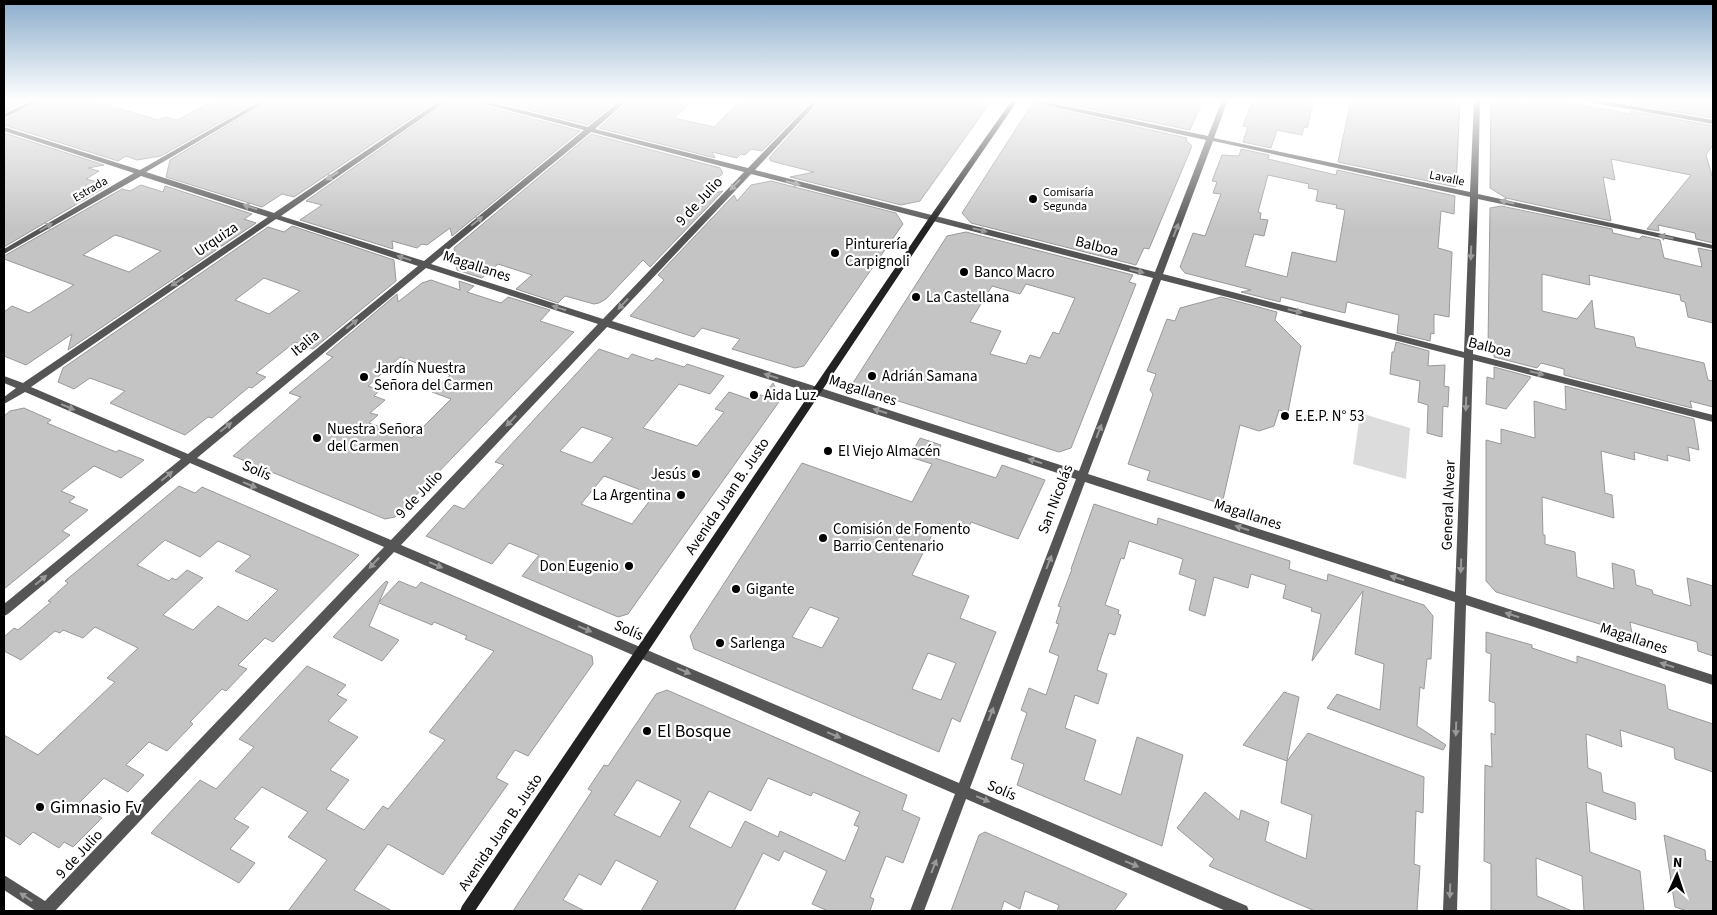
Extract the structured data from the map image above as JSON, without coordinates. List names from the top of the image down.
{
  "streets": {
    "main road": ["Avenida Juan B. Justo"],
    "street": [
      "Lavalle",
      "Estrada",
      "9 de Julio",
      "Urquiza",
      "Balboa",
      "Magallanes",
      "Italia",
      "Solís",
      "San Nicolás",
      "General Alvear"
    ]
  },
  "crossings": [
    ["Lavalle", "General Alvear"],
    ["Estrada", "Magallanes"],
    ["9 de Julio", "Balboa"],
    ["9 de Julio", "Magallanes"],
    ["9 de Julio", "Solís"],
    ["Urquiza", "Magallanes"],
    ["Urquiza", "Solís"],
    ["Balboa", "Avenida Juan B. Justo"],
    ["Balboa", "San Nicolás"],
    ["Balboa", "General Alvear"],
    ["Magallanes", "Italia"],
    ["Magallanes", "Avenida Juan B. Justo"],
    ["Magallanes", "San Nicolás"],
    ["Magallanes", "General Alvear"],
    ["Italia", "Solís"],
    ["Solís", "Avenida Juan B. Justo"],
    ["Solís", "San Nicolás"]
  ],
  "one_way": [
    "Lavalle",
    "Estrada",
    "9 de Julio",
    "Urquiza",
    "Balboa",
    "Magallanes",
    "Italia",
    "Solís",
    "San Nicolás",
    "General Alvear"
  ],
  "places": [
    "Comisaría Segunda",
    "Pinturería Carpignoli",
    "Banco Macro",
    "La Castellana",
    "Adrián Samana",
    "Jardín Nuestra Señora del Carmen",
    "Aida Luz",
    "E.E.P. N° 53",
    "Nuestra Señora del Carmen",
    "El Viejo Almacén",
    "Jesús",
    "La Argentina",
    "Comisión de Fomento Barrio Centenario",
    "Don Eugenio",
    "Gigante",
    "Sarlenga",
    "El Bosque",
    "Gimnasio Fv"
  ],
  "north": "top"
}
